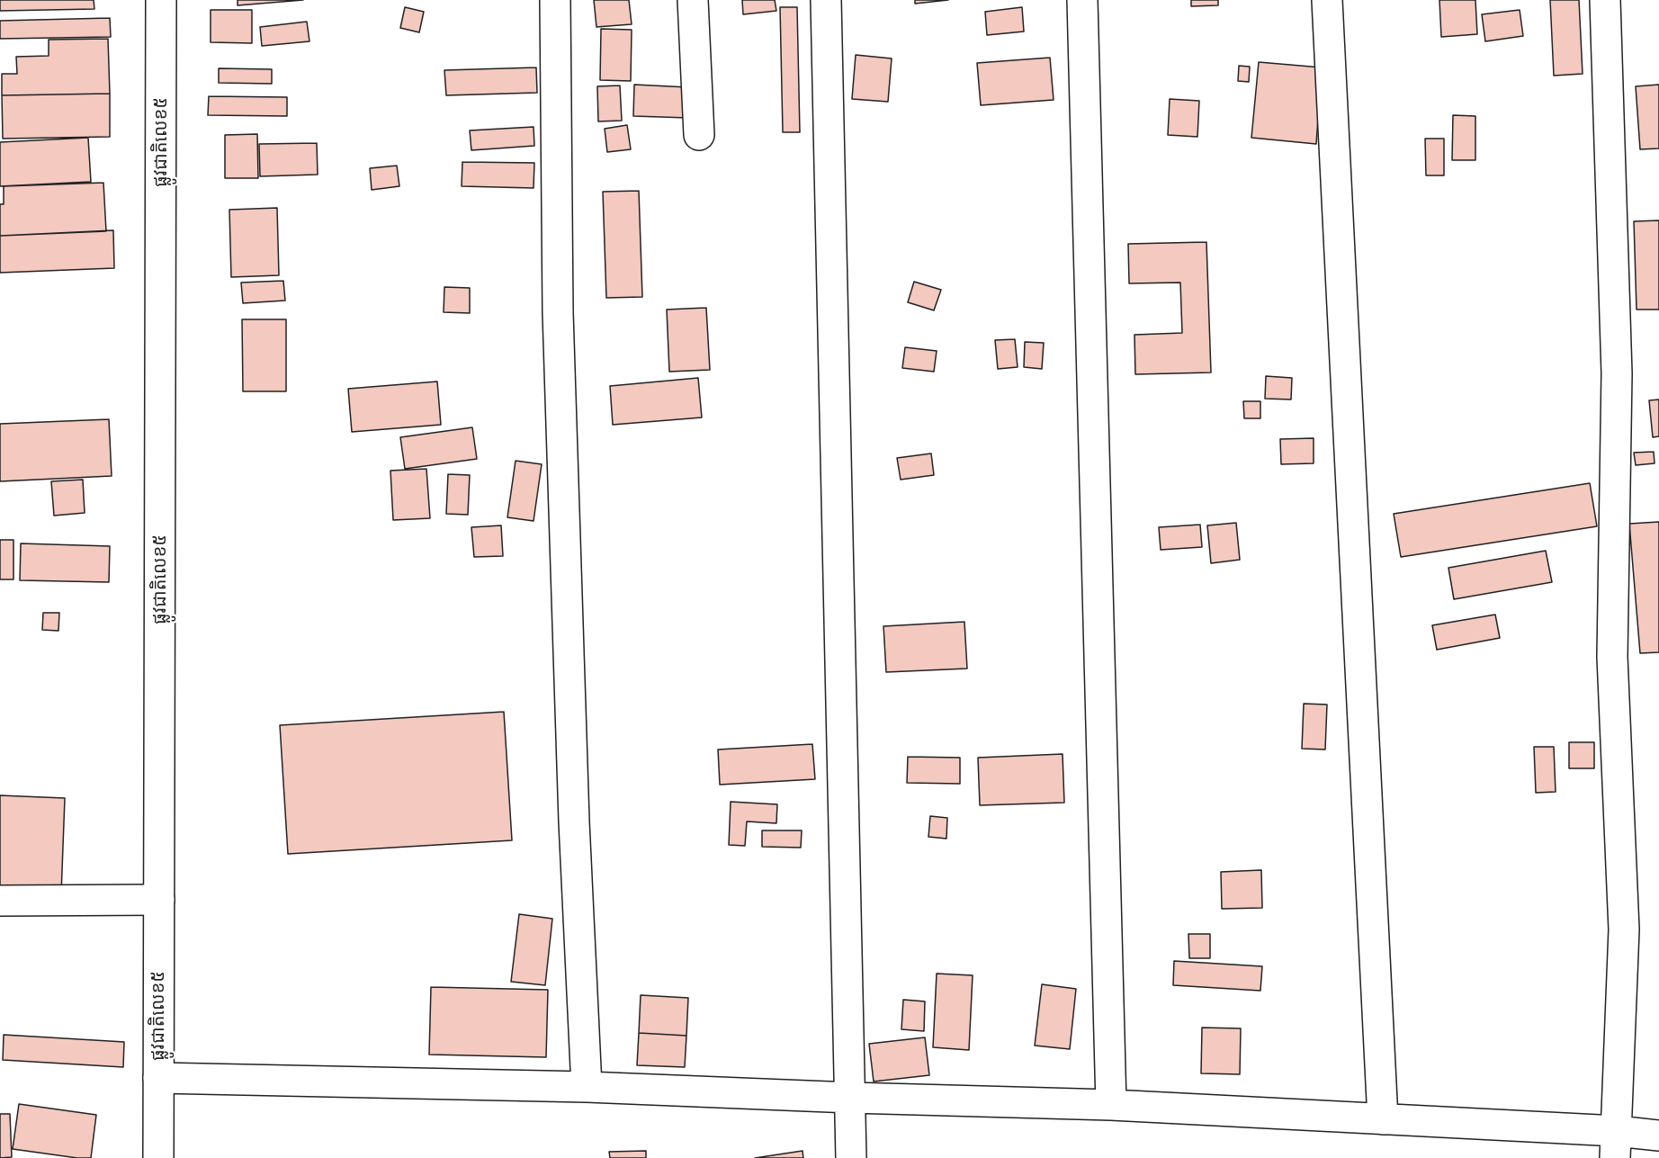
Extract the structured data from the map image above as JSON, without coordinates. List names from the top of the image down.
{
  "streets": {
    "main road": ["ផ្លូវជាតិលេខ៥"]
  }
}
